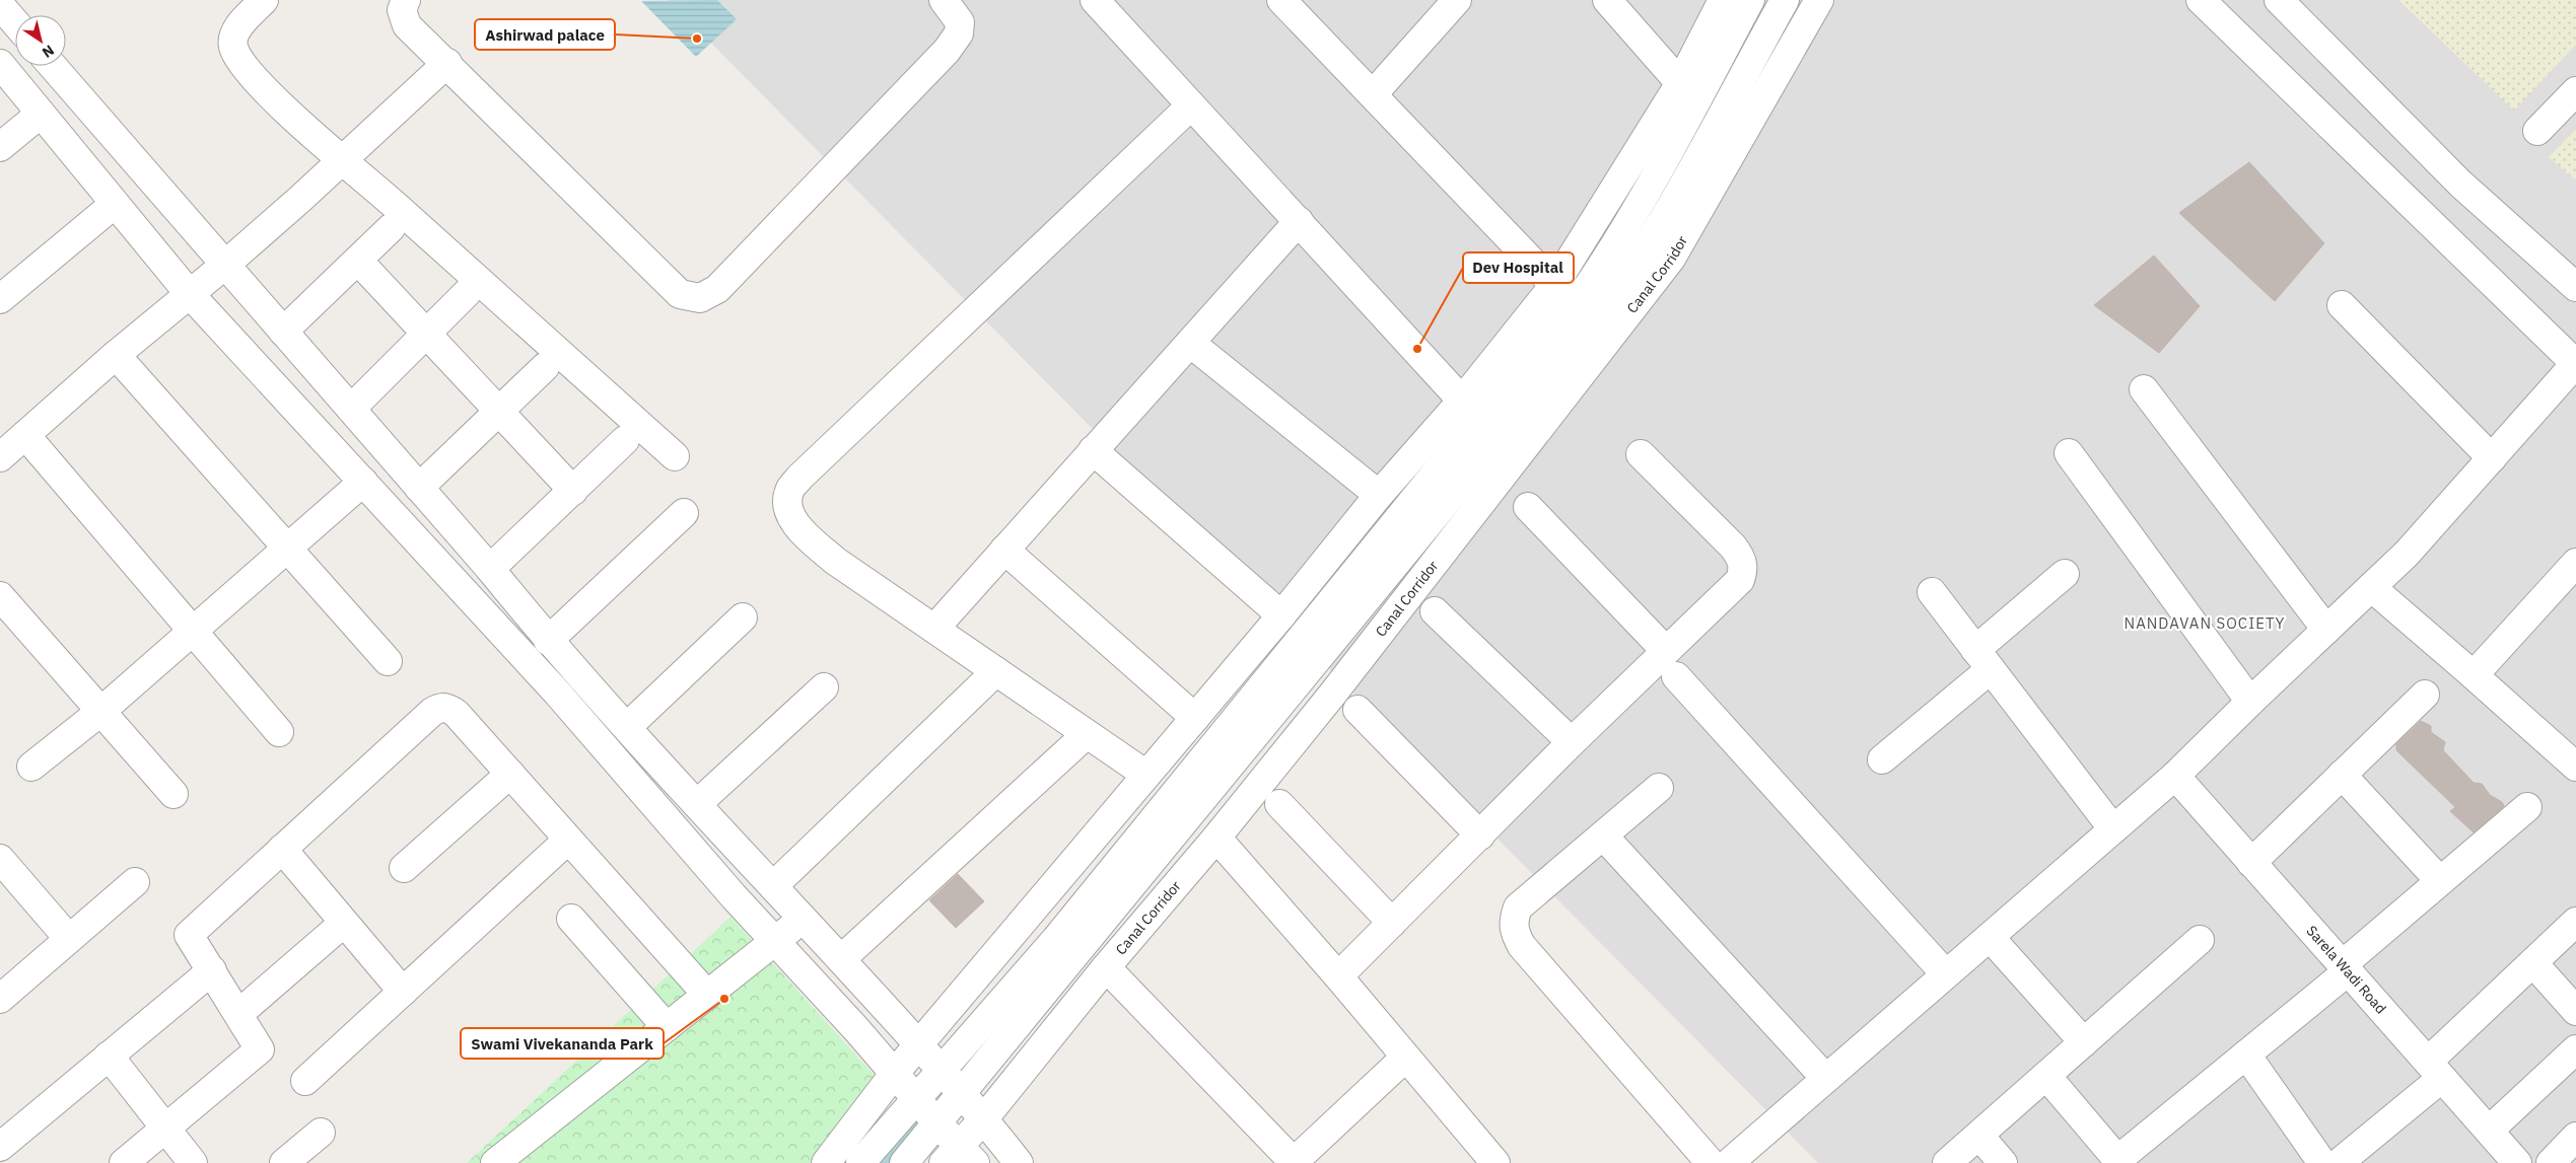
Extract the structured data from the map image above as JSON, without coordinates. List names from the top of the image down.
{
  "streets": {
    "street": ["Canal Corridor", "Sarela Wadi Road"]
  },
  "districts": ["NANDAVAN SOCIETY"],
  "places": ["Ashirwad palace", "Dev Hospital", "Swami Vivekananda Park"],
  "north": "bottom right"
}
